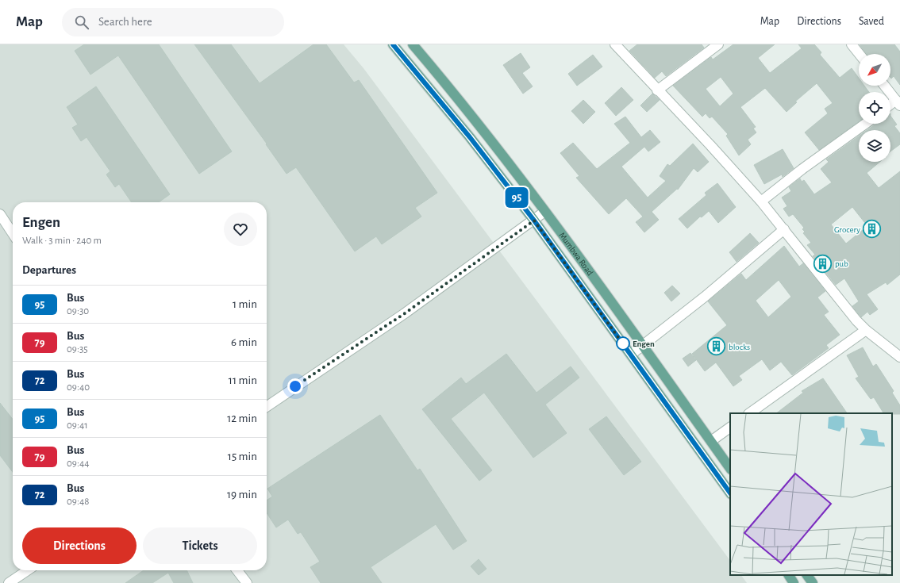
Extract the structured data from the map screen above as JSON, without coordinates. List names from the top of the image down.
{
  "streets": {
    "main road": ["Mumbwa Road"]
  },
  "places": {
    "building": ["Grocery", "pub", "blocks"],
    "other": ["Engen"]
  },
  "lines": ["bus line 95"],
  "north": "bottom left",
  "page": {
    "header": "Map",
    "search": "Search here",
    "nav": ["Map", "Directions", "Saved"],
    "on_map": "95",
    "heading": [
      ["Engen", "Walk · 3 min · 240 m"],
      "Departures"
    ],
    "list": [
      {
        "mark": "95",
        "name": "Bus",
        "note": "09:30",
        "value": "1 min"
      },
      {
        "mark": "79",
        "name": "Bus",
        "note": "09:35",
        "value": "6 min"
      },
      {
        "mark": "72",
        "name": "Bus",
        "note": "09:40",
        "value": "11 min"
      },
      {
        "mark": "95",
        "name": "Bus",
        "note": "09:41",
        "value": "12 min"
      },
      {
        "mark": "79",
        "name": "Bus",
        "note": "09:44",
        "value": "15 min"
      },
      {
        "mark": "72",
        "name": "Bus",
        "note": "09:48",
        "value": "19 min"
      }
    ],
    "buttons": ["Directions", "Tickets"]
  }
}
